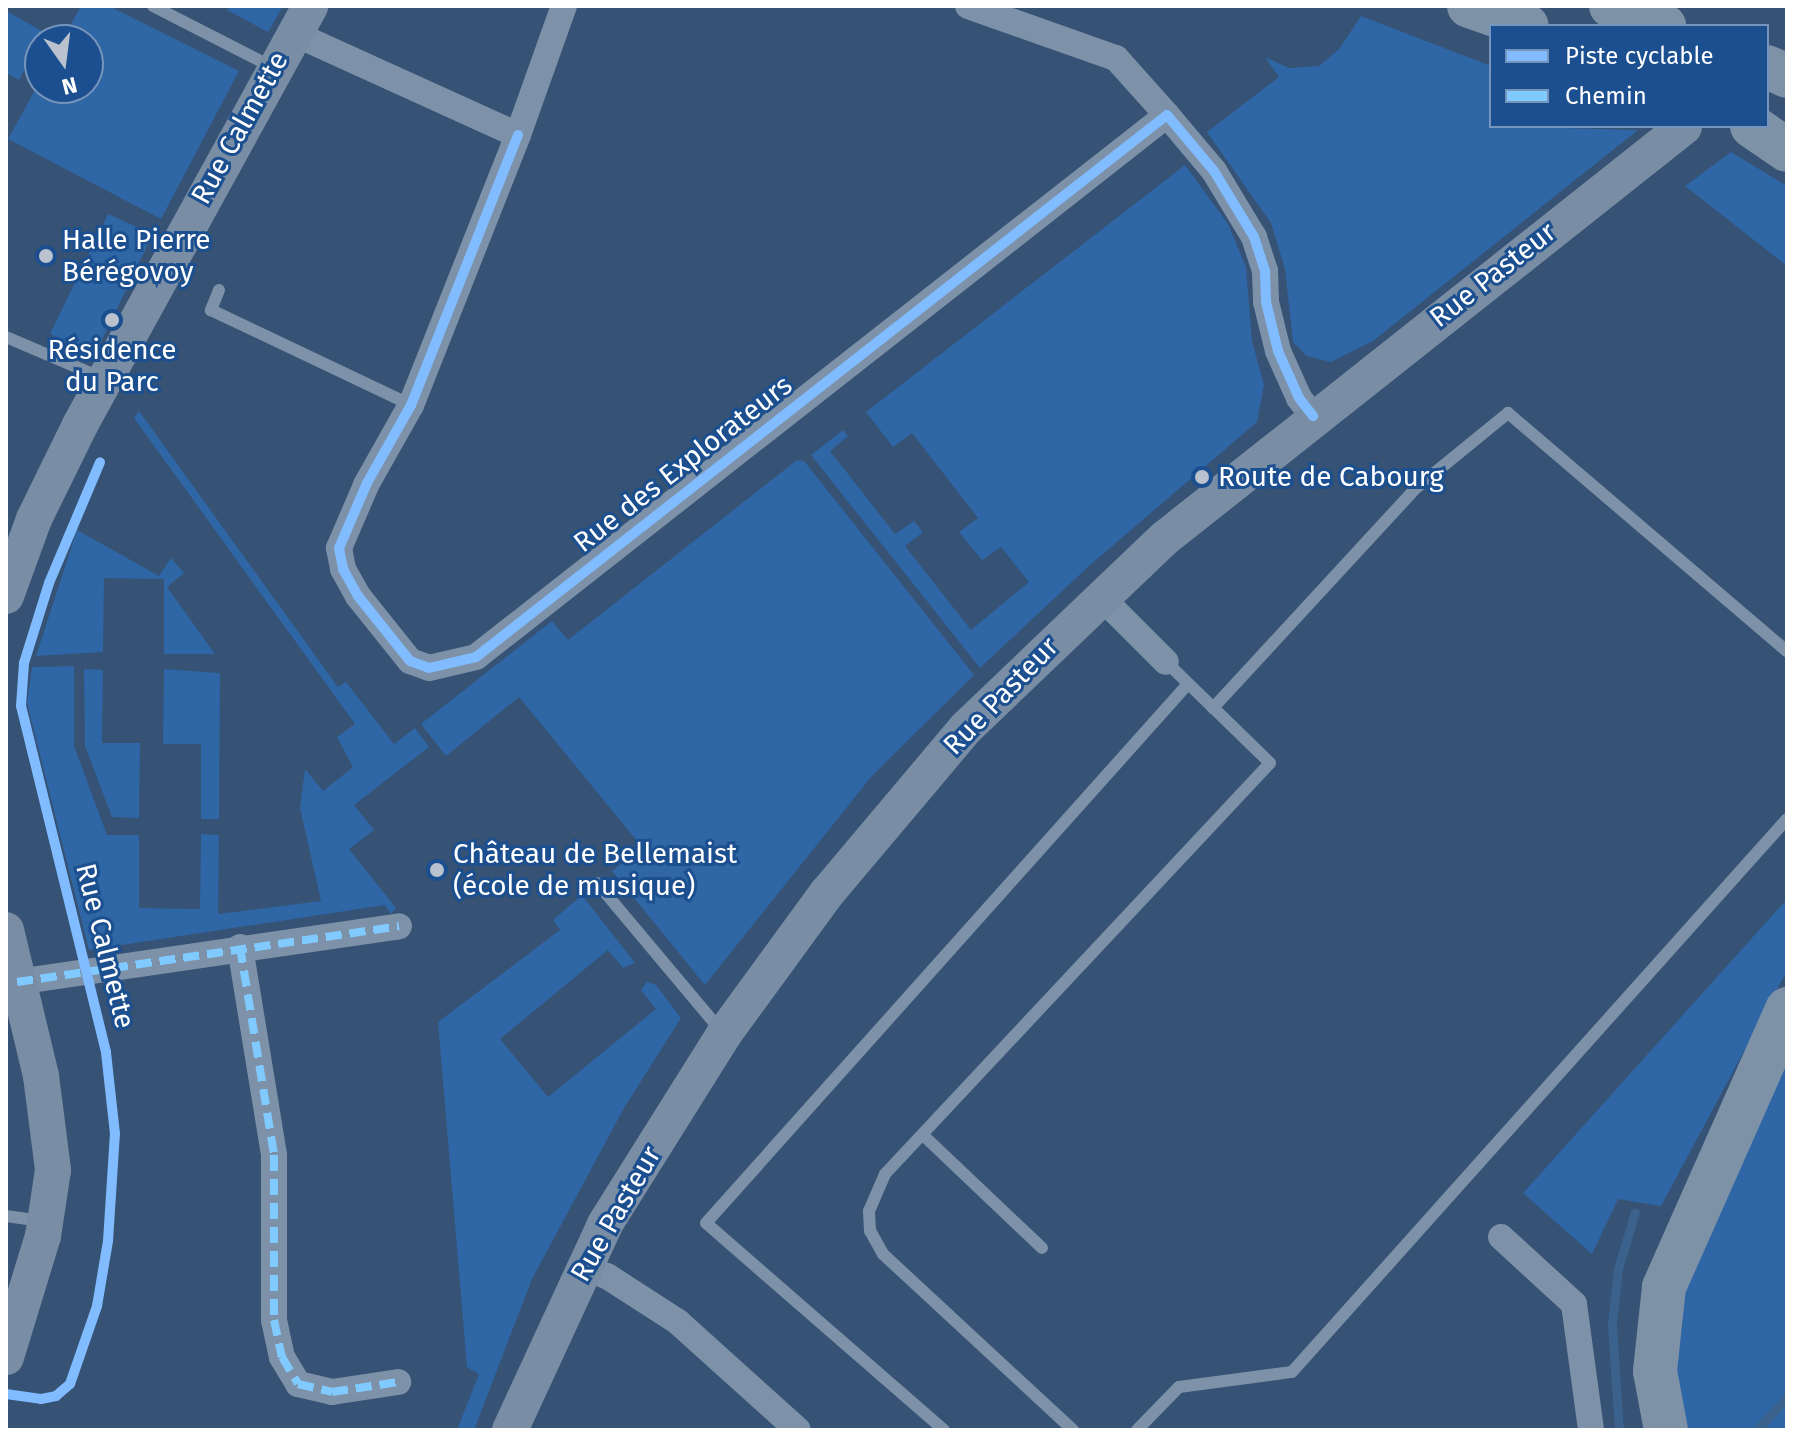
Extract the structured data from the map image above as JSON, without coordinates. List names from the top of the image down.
{
  "streets": {
    "main road": ["Rue Calmette", "Rue Pasteur"],
    "street": ["Rue des Explorateurs"]
  },
  "places": [
    "Halle Pierre Bérégovoy",
    "Résidence du Parc",
    "Route de Cabourg",
    "Château de Bellemaist (école de musique)"
  ],
  "legend": ["Piste cyclable", "Chemin"],
  "north": "bottom"
}
